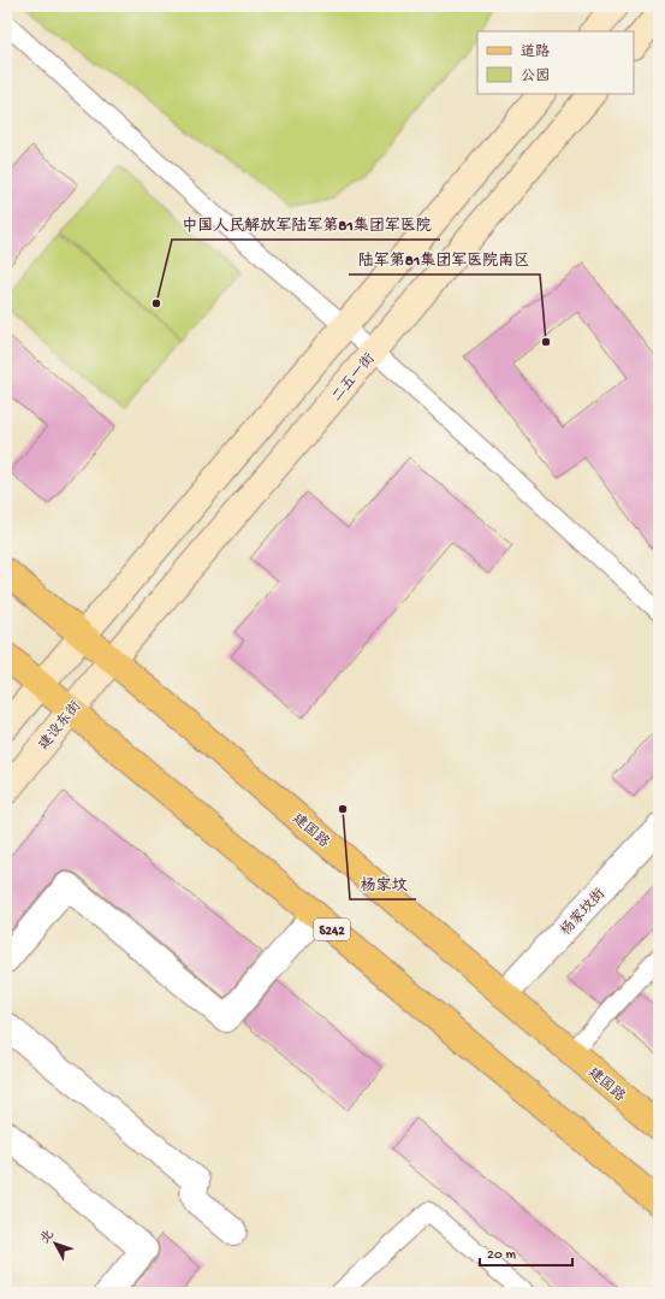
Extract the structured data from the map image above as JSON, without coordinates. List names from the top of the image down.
{
  "streets": {
    "main road": ["建国路", "S242"],
    "street": ["二五一街", "建设东街", "杨家坟街"]
  },
  "crossings": [
    ["二五一街", "建设东街"],
    ["二五一街", "建国路"],
    ["建设东街", "建国路"],
    ["建设东街", "S242"],
    ["建国路", "杨家坟街"]
  ],
  "places": ["中国人民解放军陆军第81集团军医院", "陆军第81集团军医院南区", "杨家坟"],
  "legend": ["道路", "公园"],
  "scale_bar": "20 m",
  "north": "top left"
}
